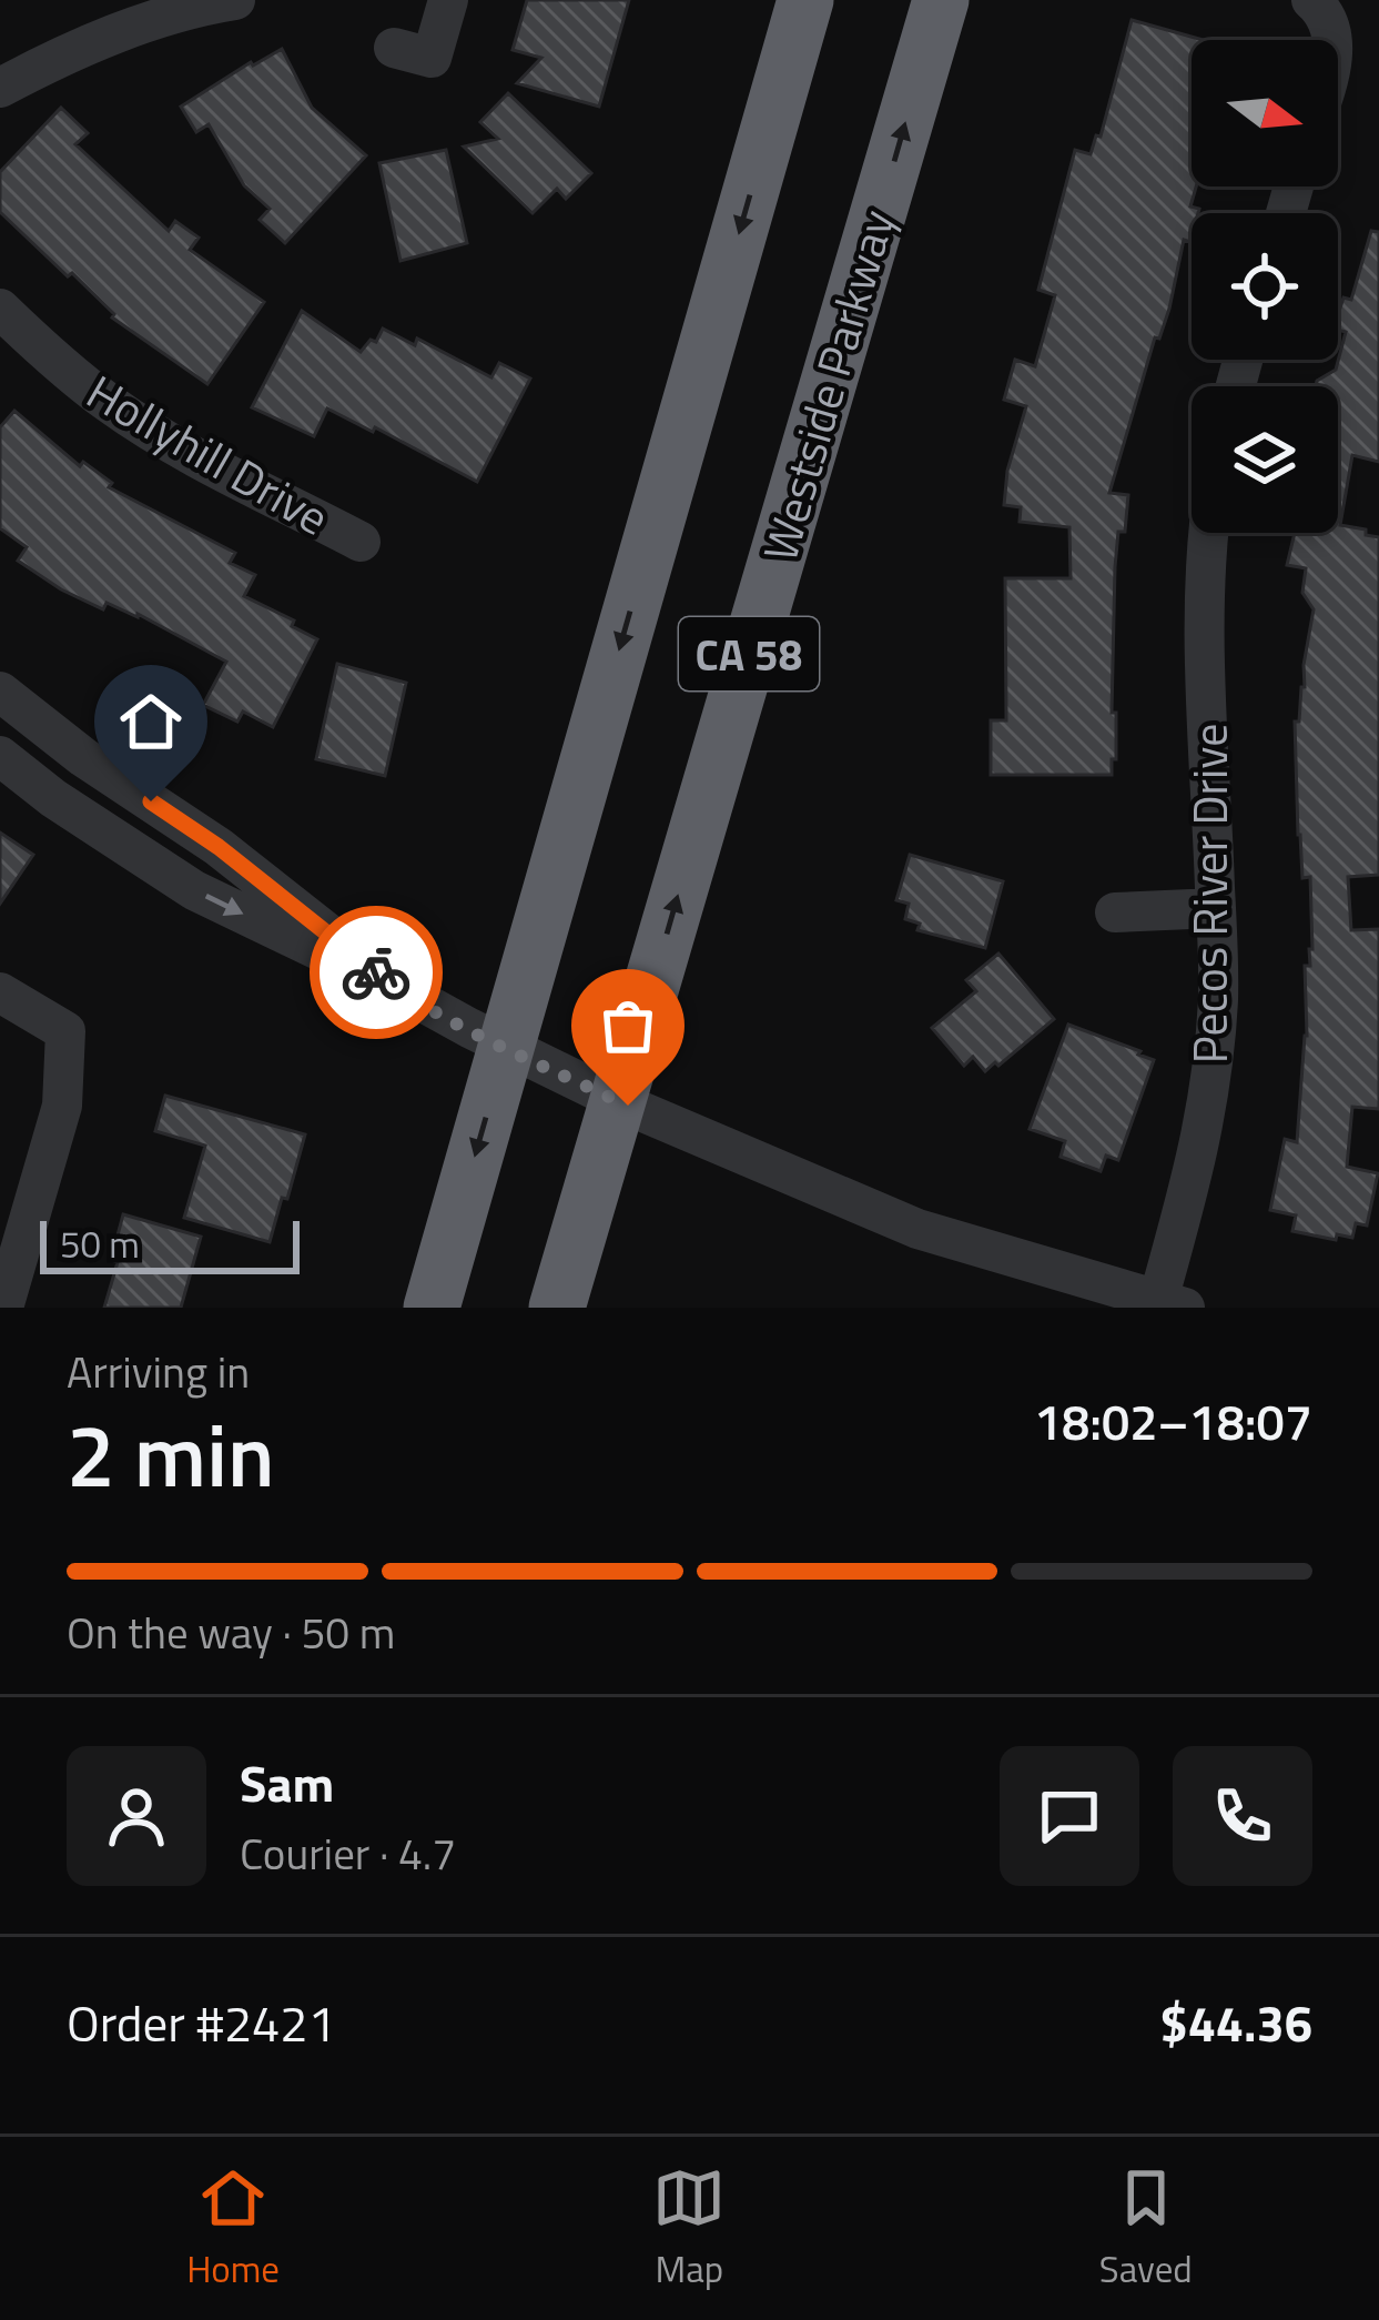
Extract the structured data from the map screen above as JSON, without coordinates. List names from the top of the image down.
{
  "streets": {
    "highway": ["Westside Parkway", "CA 58"],
    "street": ["Hollyhill Drive", "Pecos River Drive"]
  },
  "scale_bar": "50 m",
  "north": "right",
  "page": {
    "scale": "50 m",
    "heading": ["2 min", "Arriving in", "18:02–18:07"],
    "panel": [
      "Sam",
      "Courier · 4.7",
      "Order #2421",
      "$44.36"
    ],
    "bar": "On the way · 50 m",
    "tabs": ["Home", "Map", "Saved"]
  }
}
